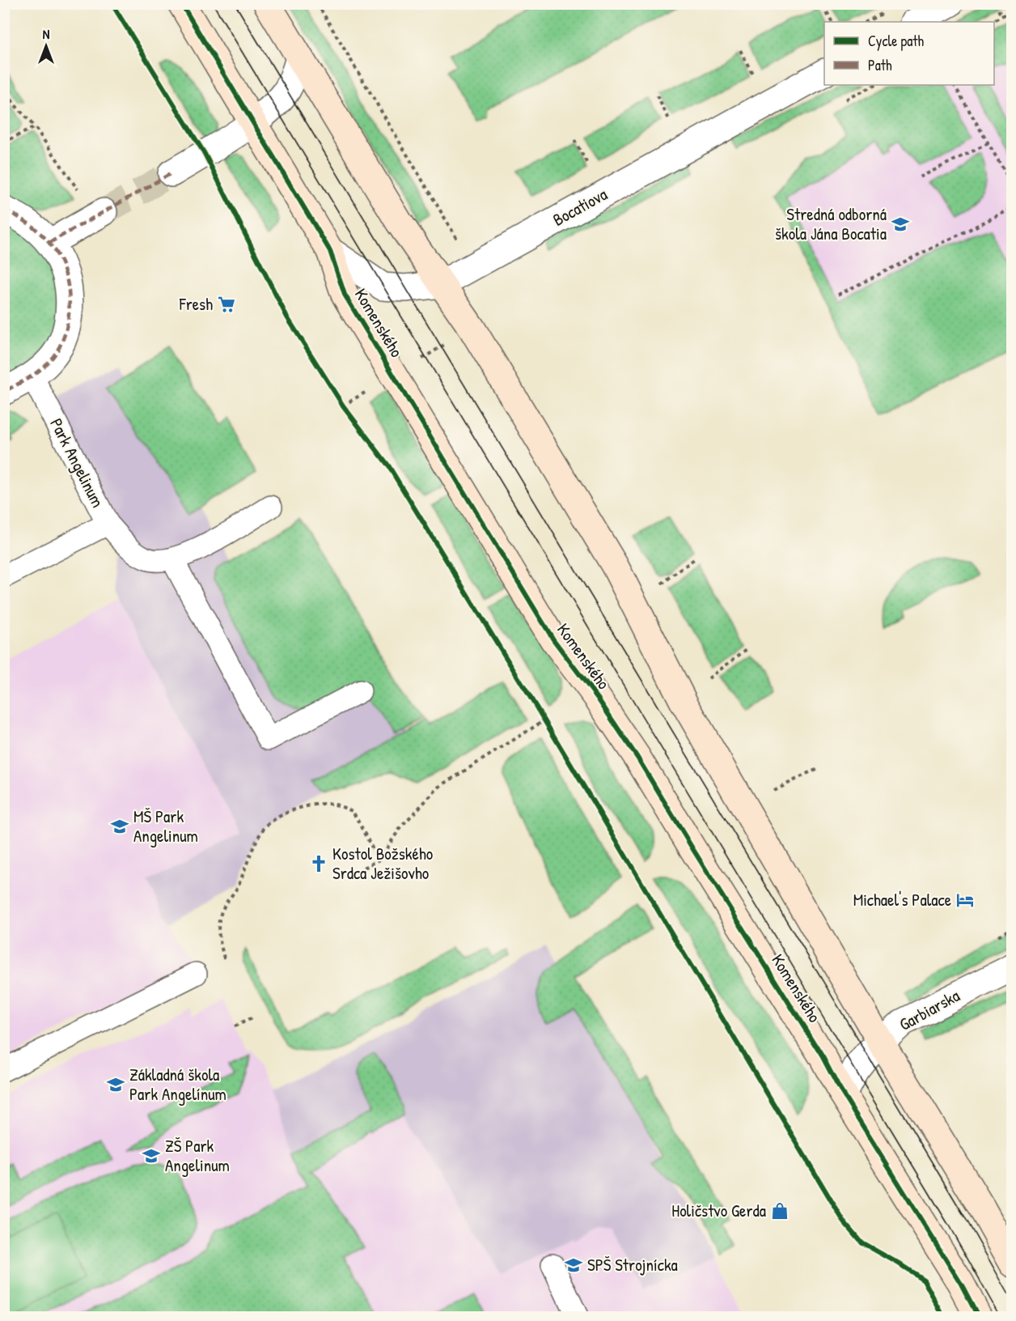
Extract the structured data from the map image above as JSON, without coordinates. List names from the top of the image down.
{
  "streets": {
    "street": ["Bocatiova", "Komenského", "Garbiarska"],
    "lane": ["Park Angelinum"]
  },
  "crossings": [
    ["Bocatiova", "Komenského"],
    ["Komenského", "Garbiarska"]
  ],
  "places": {
    "school or university": [
      "Stredná odborná škola Jána Bocatia",
      "MŠ Park Angelinum",
      "Základná škola Park Angelínum",
      "ZŠ Park Angelinum",
      "SPŠ Strojnícka"
    ],
    "supermarket": ["Fresh"],
    "church": ["Kostol Božského Srdca Ježišovho"],
    "hotel": ["Michael's Palace"],
    "shop": ["Holičstvo Gerda"]
  },
  "legend": ["Cycle path", "Path"],
  "north": "top"
}
